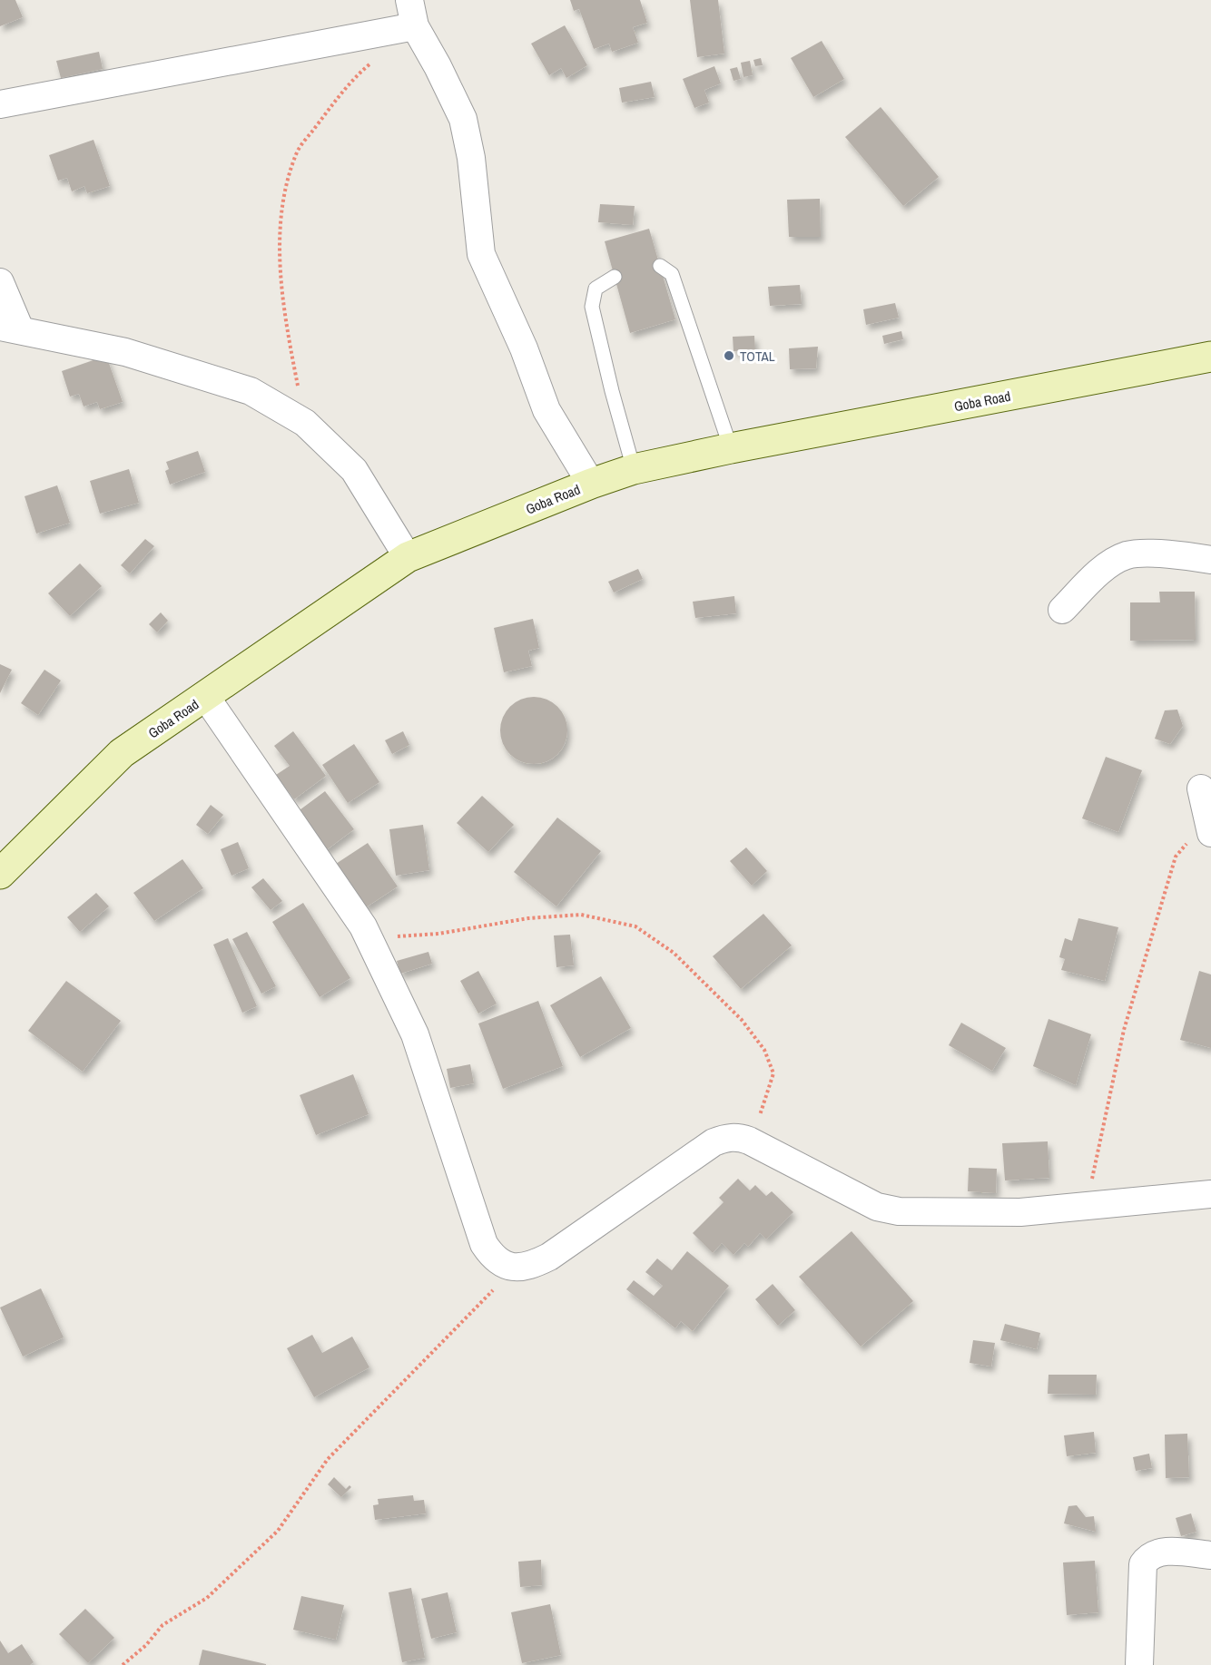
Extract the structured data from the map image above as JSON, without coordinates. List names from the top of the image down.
{
  "streets": {
    "main road": ["Goba Road"]
  },
  "places": ["TOTAL"]
}
